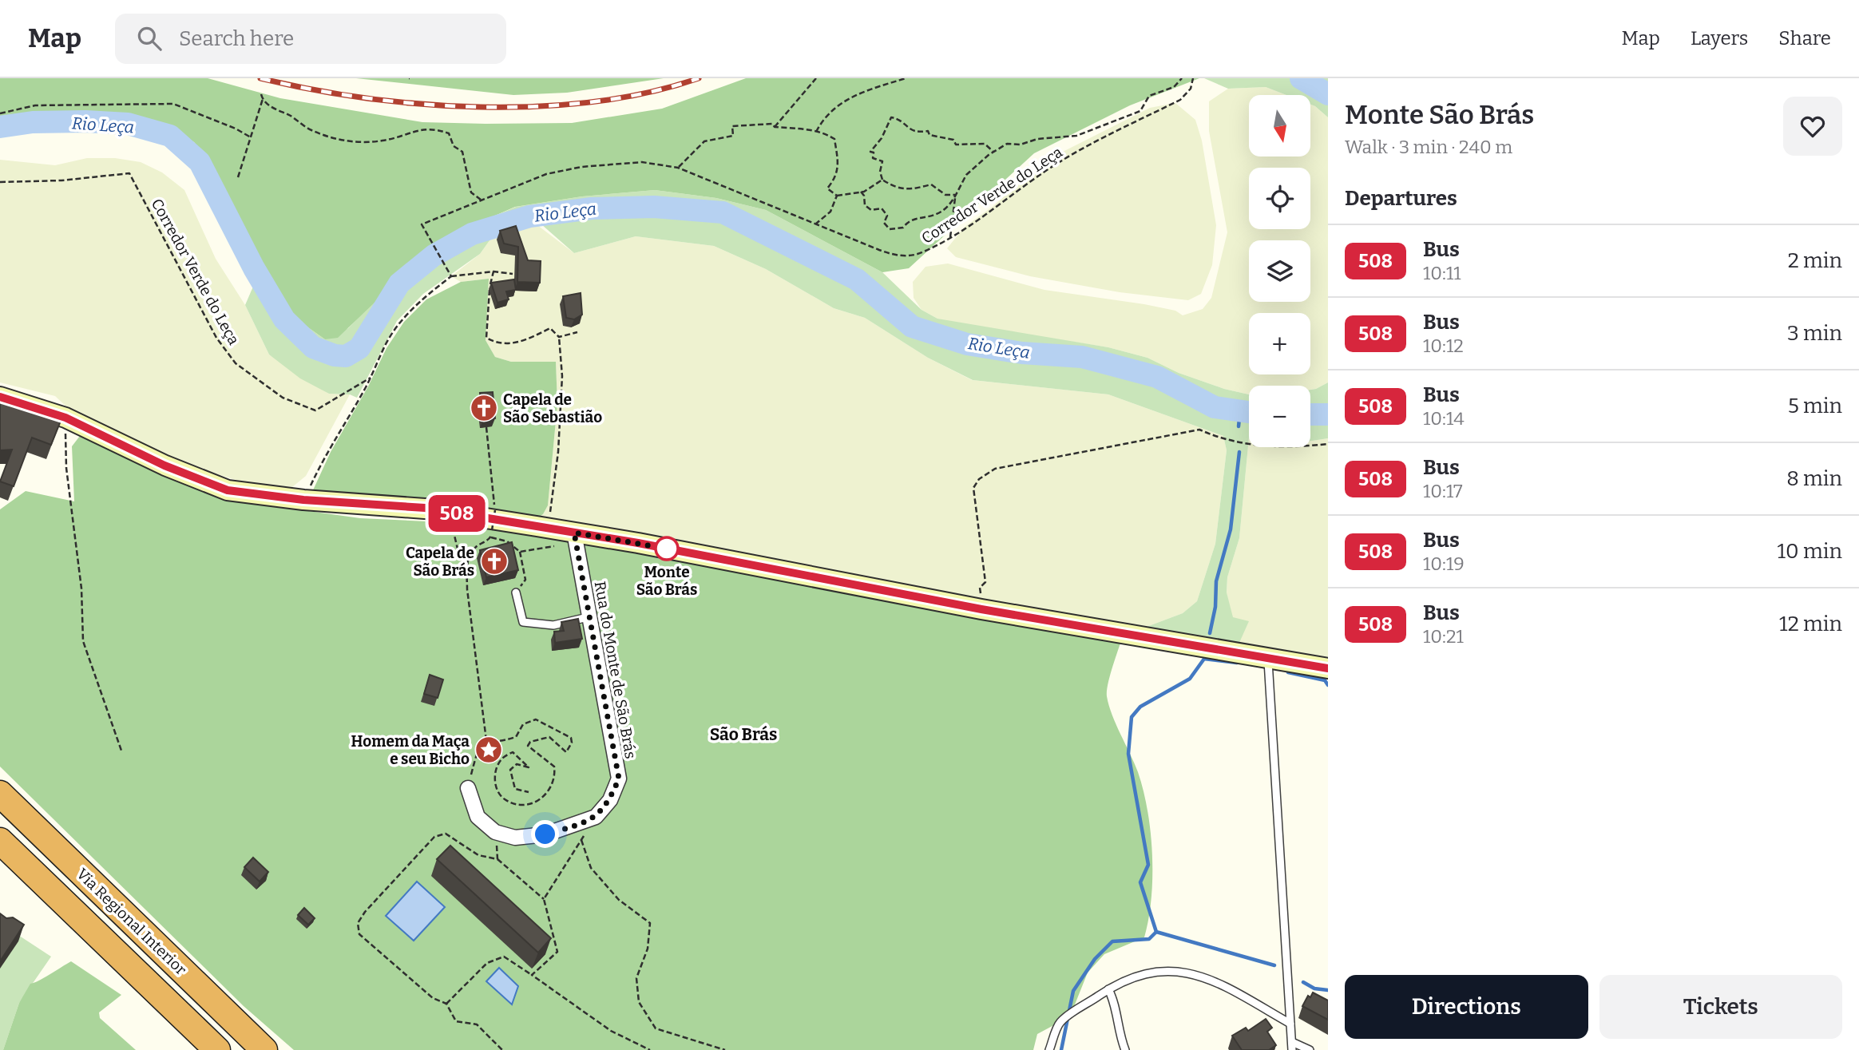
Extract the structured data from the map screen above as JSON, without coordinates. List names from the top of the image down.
{
  "streets": {
    "highway": ["Via Regional Interior"],
    "street": ["Rua do Monte de São Brás"],
    "path": ["Corredor Verde do Leça"]
  },
  "districts": ["São Brás"],
  "water": ["Rio Leça"],
  "places": {
    "church": ["Capela de São Sebastião", "Capela de São Brás"],
    "other": ["Monte São Brás"],
    "place": ["Homem da Maça e seu Bicho"]
  },
  "lines": ["bus line 508"],
  "north": "bottom",
  "page": {
    "header": "Map",
    "search": "Search here",
    "nav": ["Map", "Layers", "Share"],
    "on_map": "508",
    "heading": [
      ["Monte São Brás", "Walk · 3 min · 240 m"],
      "Departures"
    ],
    "map_buttons": ["+", "−"],
    "list": [
      {
        "mark": "508",
        "name": "Bus",
        "note": "10:11",
        "value": "2 min"
      },
      {
        "mark": "508",
        "name": "Bus",
        "note": "10:12",
        "value": "3 min"
      },
      {
        "mark": "508",
        "name": "Bus",
        "note": "10:14",
        "value": "5 min"
      },
      {
        "mark": "508",
        "name": "Bus",
        "note": "10:17",
        "value": "8 min"
      },
      {
        "mark": "508",
        "name": "Bus",
        "note": "10:19",
        "value": "10 min"
      },
      {
        "mark": "508",
        "name": "Bus",
        "note": "10:21",
        "value": "12 min"
      }
    ],
    "buttons": ["Directions", "Tickets"]
  }
}
